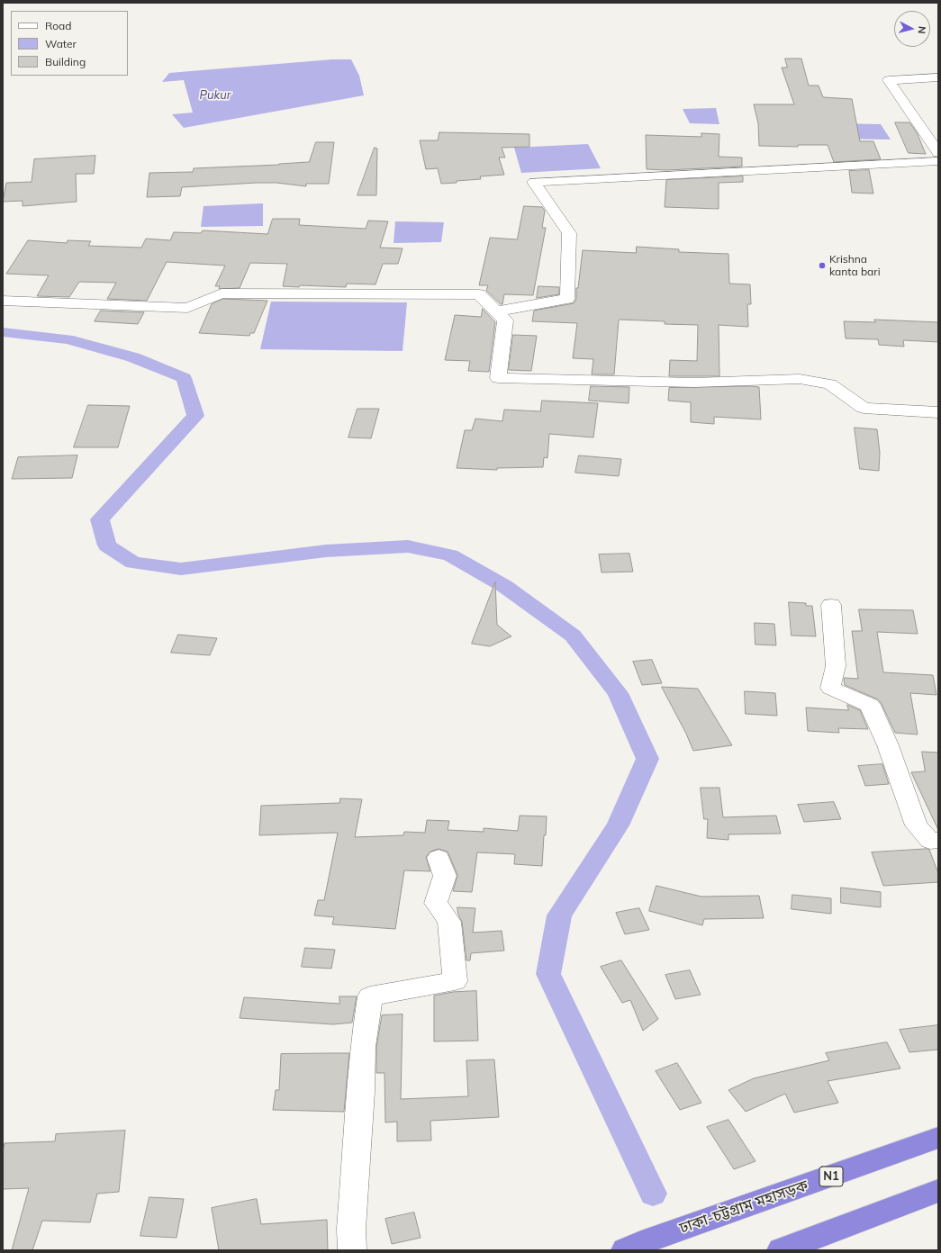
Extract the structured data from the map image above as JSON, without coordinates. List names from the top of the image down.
{
  "streets": {
    "highway": ["N1", "ঢাকা-চট্টগ্রাম মহাসড়ক"]
  },
  "water": ["Pukur"],
  "places": ["Krishna kanta bari"],
  "legend": ["Road", "Water", "Building"],
  "north": "right"
}
